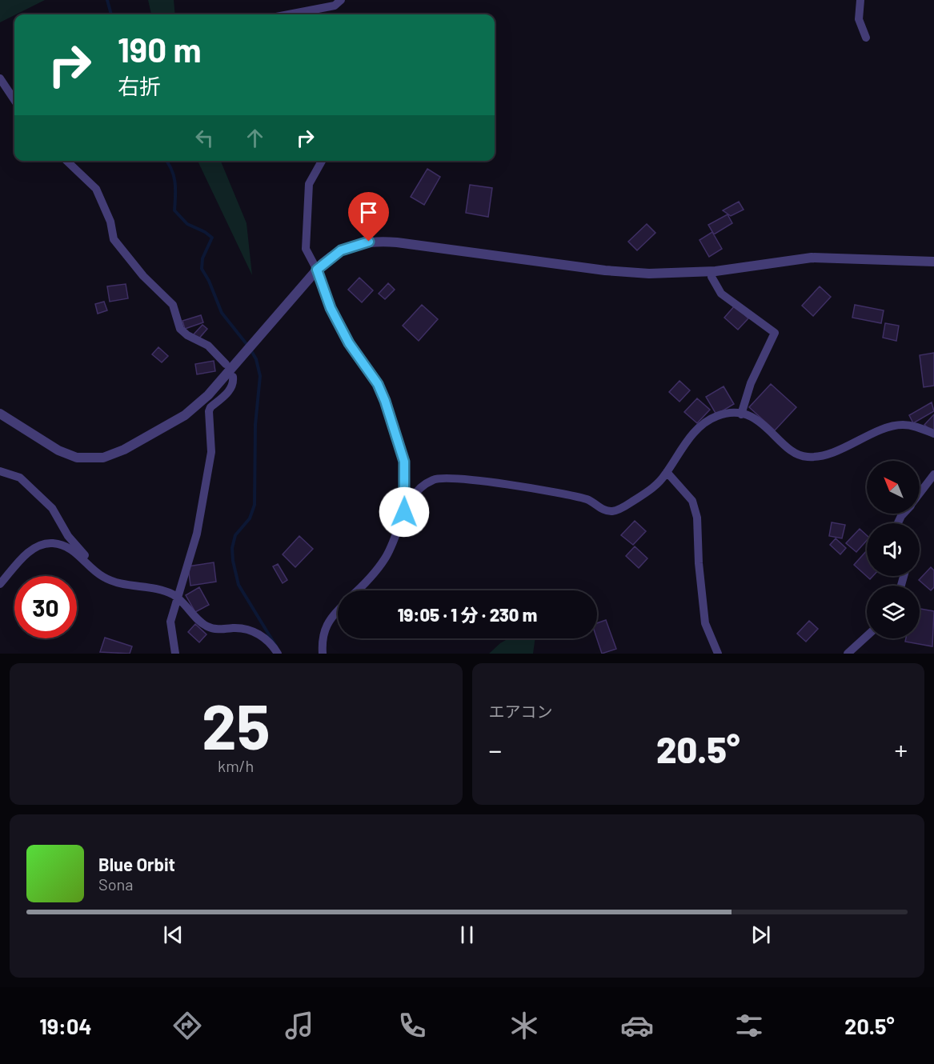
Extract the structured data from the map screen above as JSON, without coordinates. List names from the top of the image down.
{
  "north": "top left",
  "page": {
    "turn": ["190 m", "右折"],
    "limit": "30",
    "trip": "19:05 · 1 分 · 230 m",
    "tile": [
      ["25", "km/h"],
      "エアコン"
    ],
    "heat": ["−", "20.5°", "+"],
    "song": ["Blue Orbit", "Sona"],
    "tabs": ["19:04", "20.5°"]
  }
}
